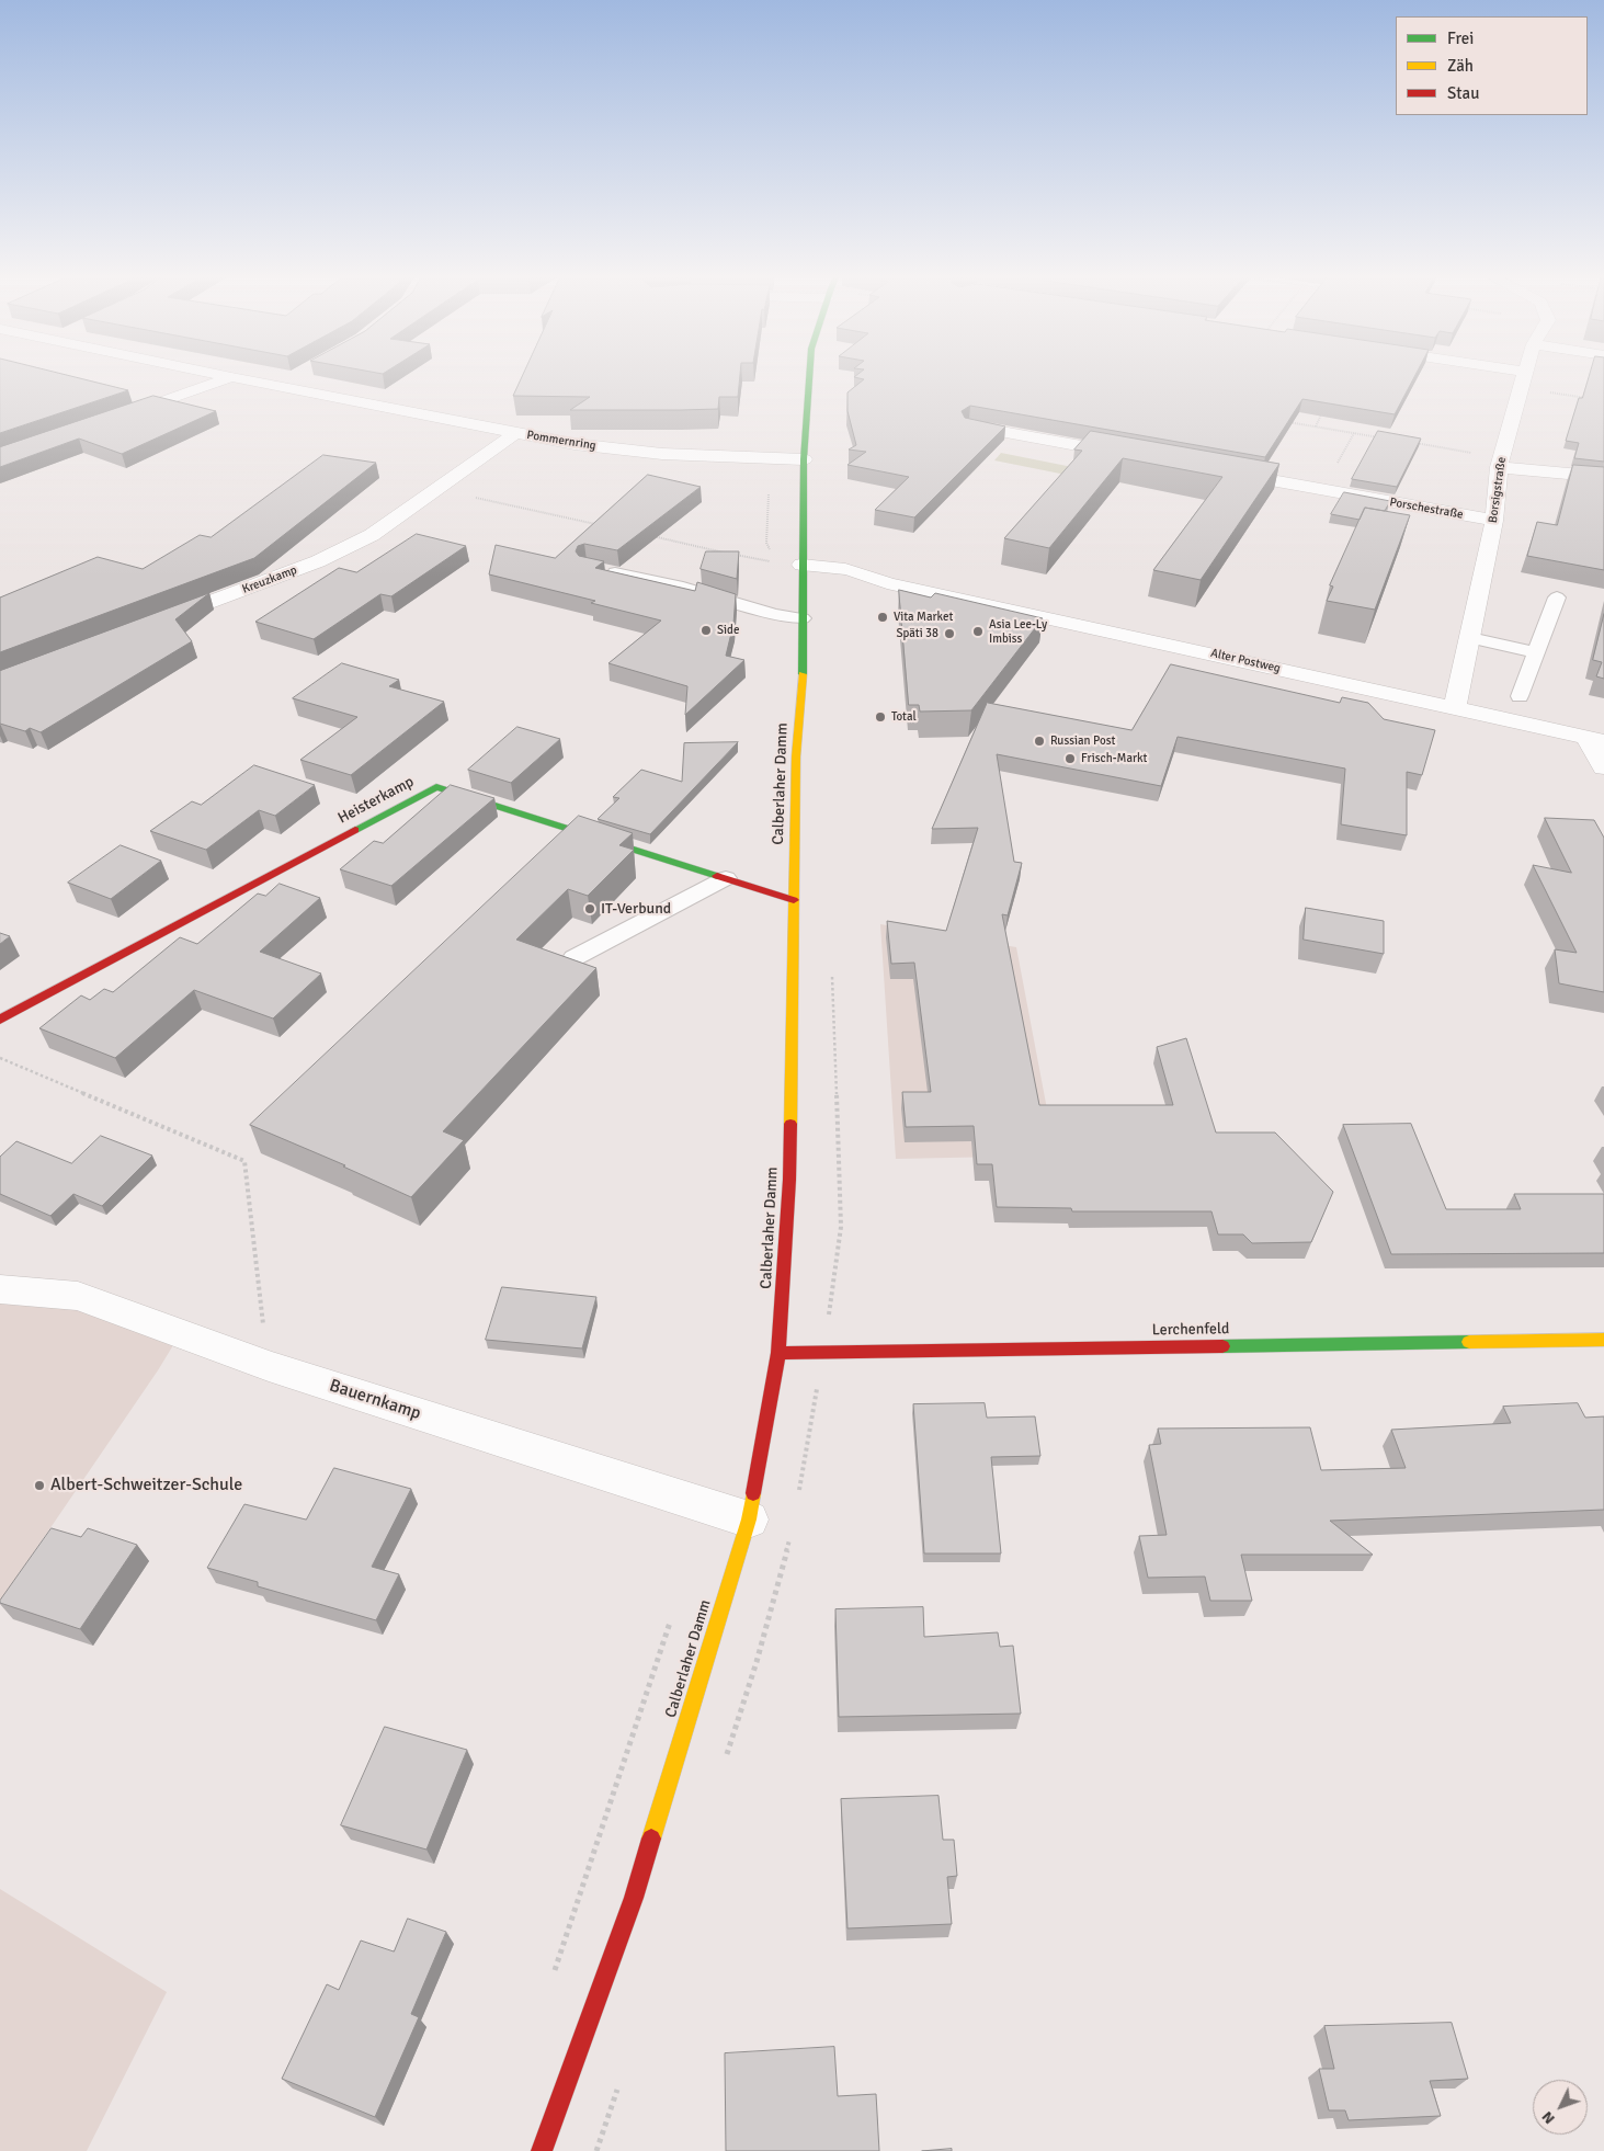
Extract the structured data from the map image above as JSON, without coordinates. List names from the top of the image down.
{
  "streets": {
    "street": [
      "Pommernring",
      "Borsigstraße",
      "Porschestraße",
      "Kreuzkamp",
      "Alter Postweg",
      "Calberlaher Damm",
      "Heisterkamp",
      "Lerchenfeld",
      "Bauernkamp"
    ]
  },
  "crossings": [
    ["Pommernring", "Kreuzkamp"],
    ["Pommernring", "Calberlaher Damm"],
    ["Borsigstraße", "Porschestraße"],
    ["Borsigstraße", "Alter Postweg"],
    ["Alter Postweg", "Calberlaher Damm"],
    ["Calberlaher Damm", "Heisterkamp"],
    ["Calberlaher Damm", "Lerchenfeld"],
    ["Calberlaher Damm", "Bauernkamp"]
  ],
  "places": [
    "Vita Market",
    "Side",
    "Asia Lee-Ly Imbiss",
    "Späti 38",
    "Total",
    "Russian Post",
    "Frisch-Markt",
    "IT-Verbund",
    "Albert-Schweitzer-Schule"
  ],
  "legend": ["Frei", "Zäh", "Stau"],
  "north": "bottom left"
}
